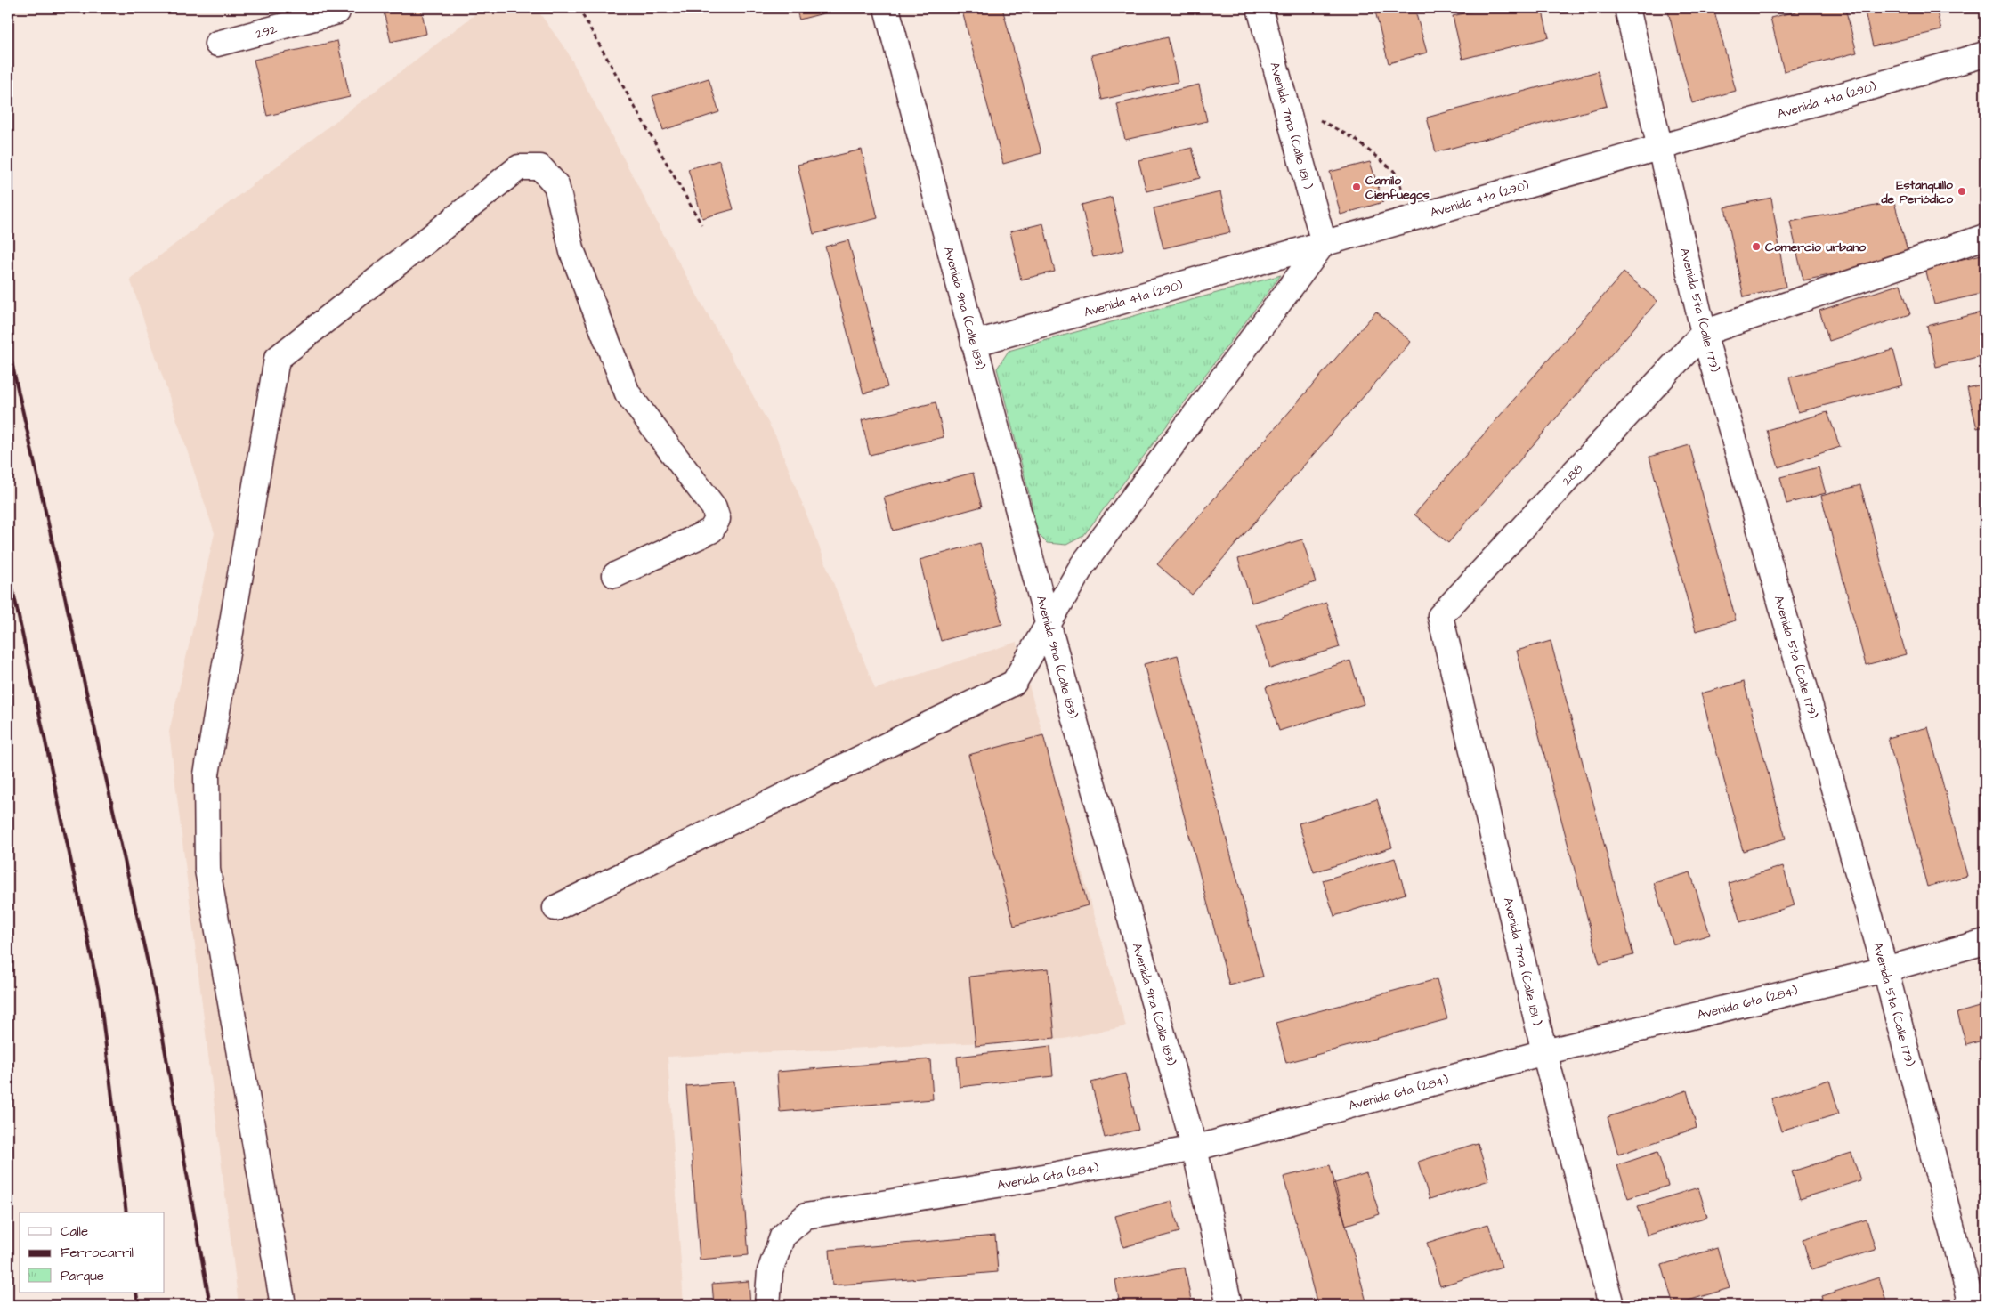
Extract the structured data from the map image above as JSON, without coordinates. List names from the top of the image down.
{
  "streets": {
    "street": [
      "292",
      "Avenida 4ta (290)",
      "Avenida 7ma (Calle 181 )",
      "Avenida 9na (Calle 183)",
      "Avenida 5ta (Calle 179)",
      "288",
      "Avenida 6ta (284)"
    ]
  },
  "crossings": [
    ["Avenida 4ta (290)", "Avenida 7ma (Calle 181 )"],
    ["Avenida 4ta (290)", "Avenida 9na (Calle 183)"],
    ["Avenida 4ta (290)", "Avenida 5ta (Calle 179)"],
    ["Avenida 7ma (Calle 181 )", "288"],
    ["Avenida 7ma (Calle 181 )", "Avenida 6ta (284)"],
    ["Avenida 9na (Calle 183)", "Avenida 6ta (284)"],
    ["Avenida 5ta (Calle 179)", "288"],
    ["Avenida 5ta (Calle 179)", "Avenida 6ta (284)"]
  ],
  "places": ["Camilo Cienfuegos", "Estanquillo de Periódico", "Comercio urbano"],
  "legend": ["Calle", "Ferrocarril", "Parque"]
}
